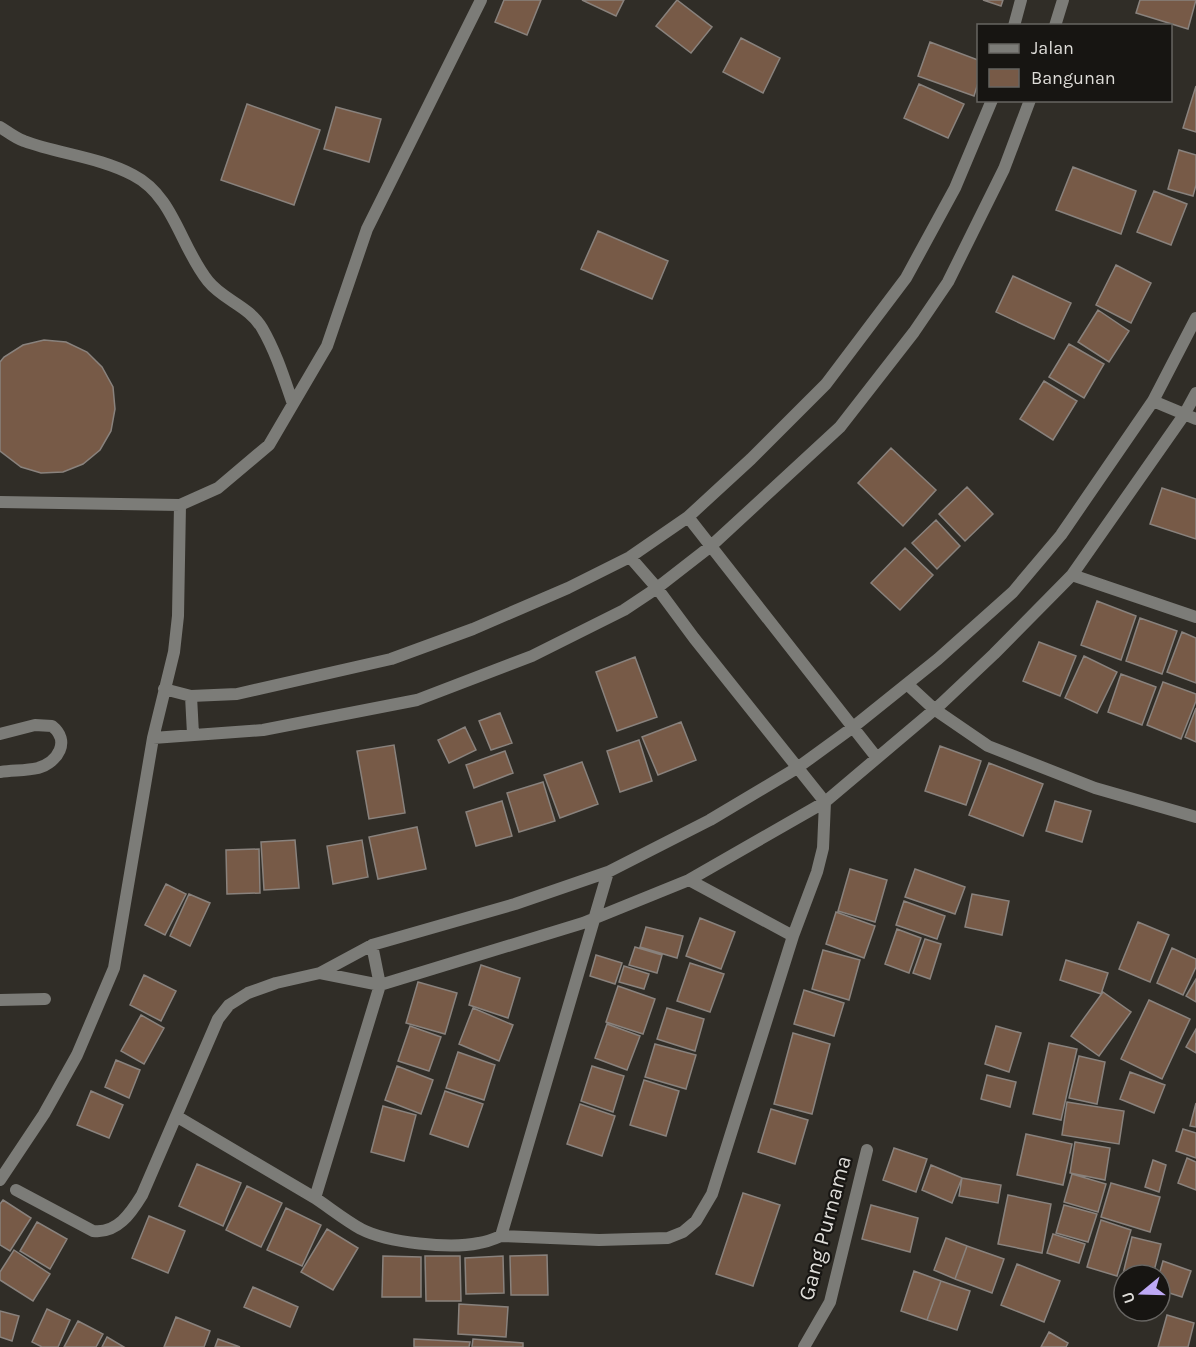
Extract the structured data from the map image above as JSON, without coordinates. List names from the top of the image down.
{
  "streets": {
    "street": ["Gang Purnama"]
  },
  "legend": ["Jalan", "Bangunan"],
  "north": "left"
}
